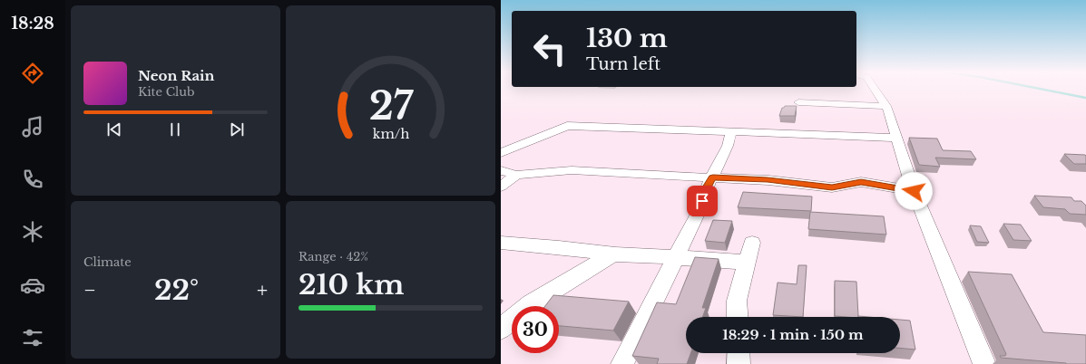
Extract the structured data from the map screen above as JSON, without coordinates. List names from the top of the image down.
{
  "page": {
    "tabs": "18:28",
    "turn": ["130 m", "Turn left"],
    "song": ["Neon Rain", "Kite Club"],
    "tile": [
      "Climate",
      ["Range · 42%", "210 km"]
    ],
    "heat": ["−", "22°", "+"],
    "limit": "30",
    "trip": "18:29 · 1 min · 150 m",
    "gauge": ["27", "km/h"]
  }
}
